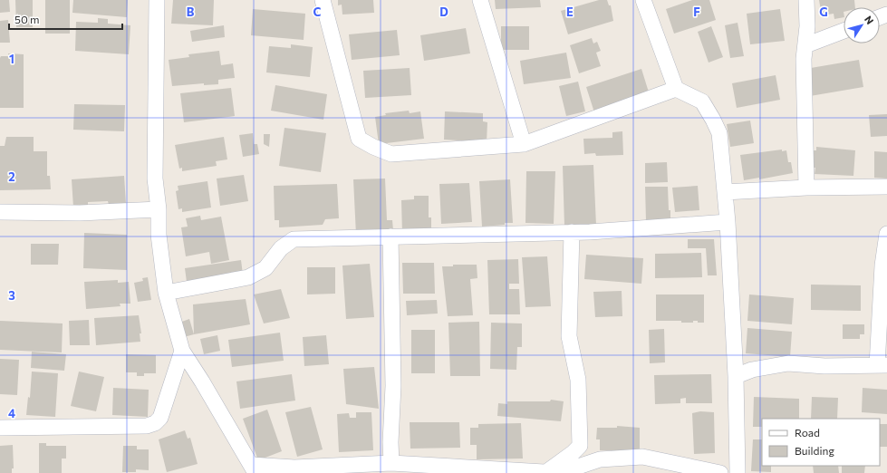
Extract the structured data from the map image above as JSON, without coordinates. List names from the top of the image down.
{
  "legend": ["Road", "Building"],
  "scale_bar": "50 m",
  "north": "top right",
  "grid": {
    "columns": [
      "B",
      "C",
      "D",
      "E",
      "F",
      "G"
    ],
    "rows": [
      "1",
      "2",
      "3",
      "4"
    ]
  }
}
